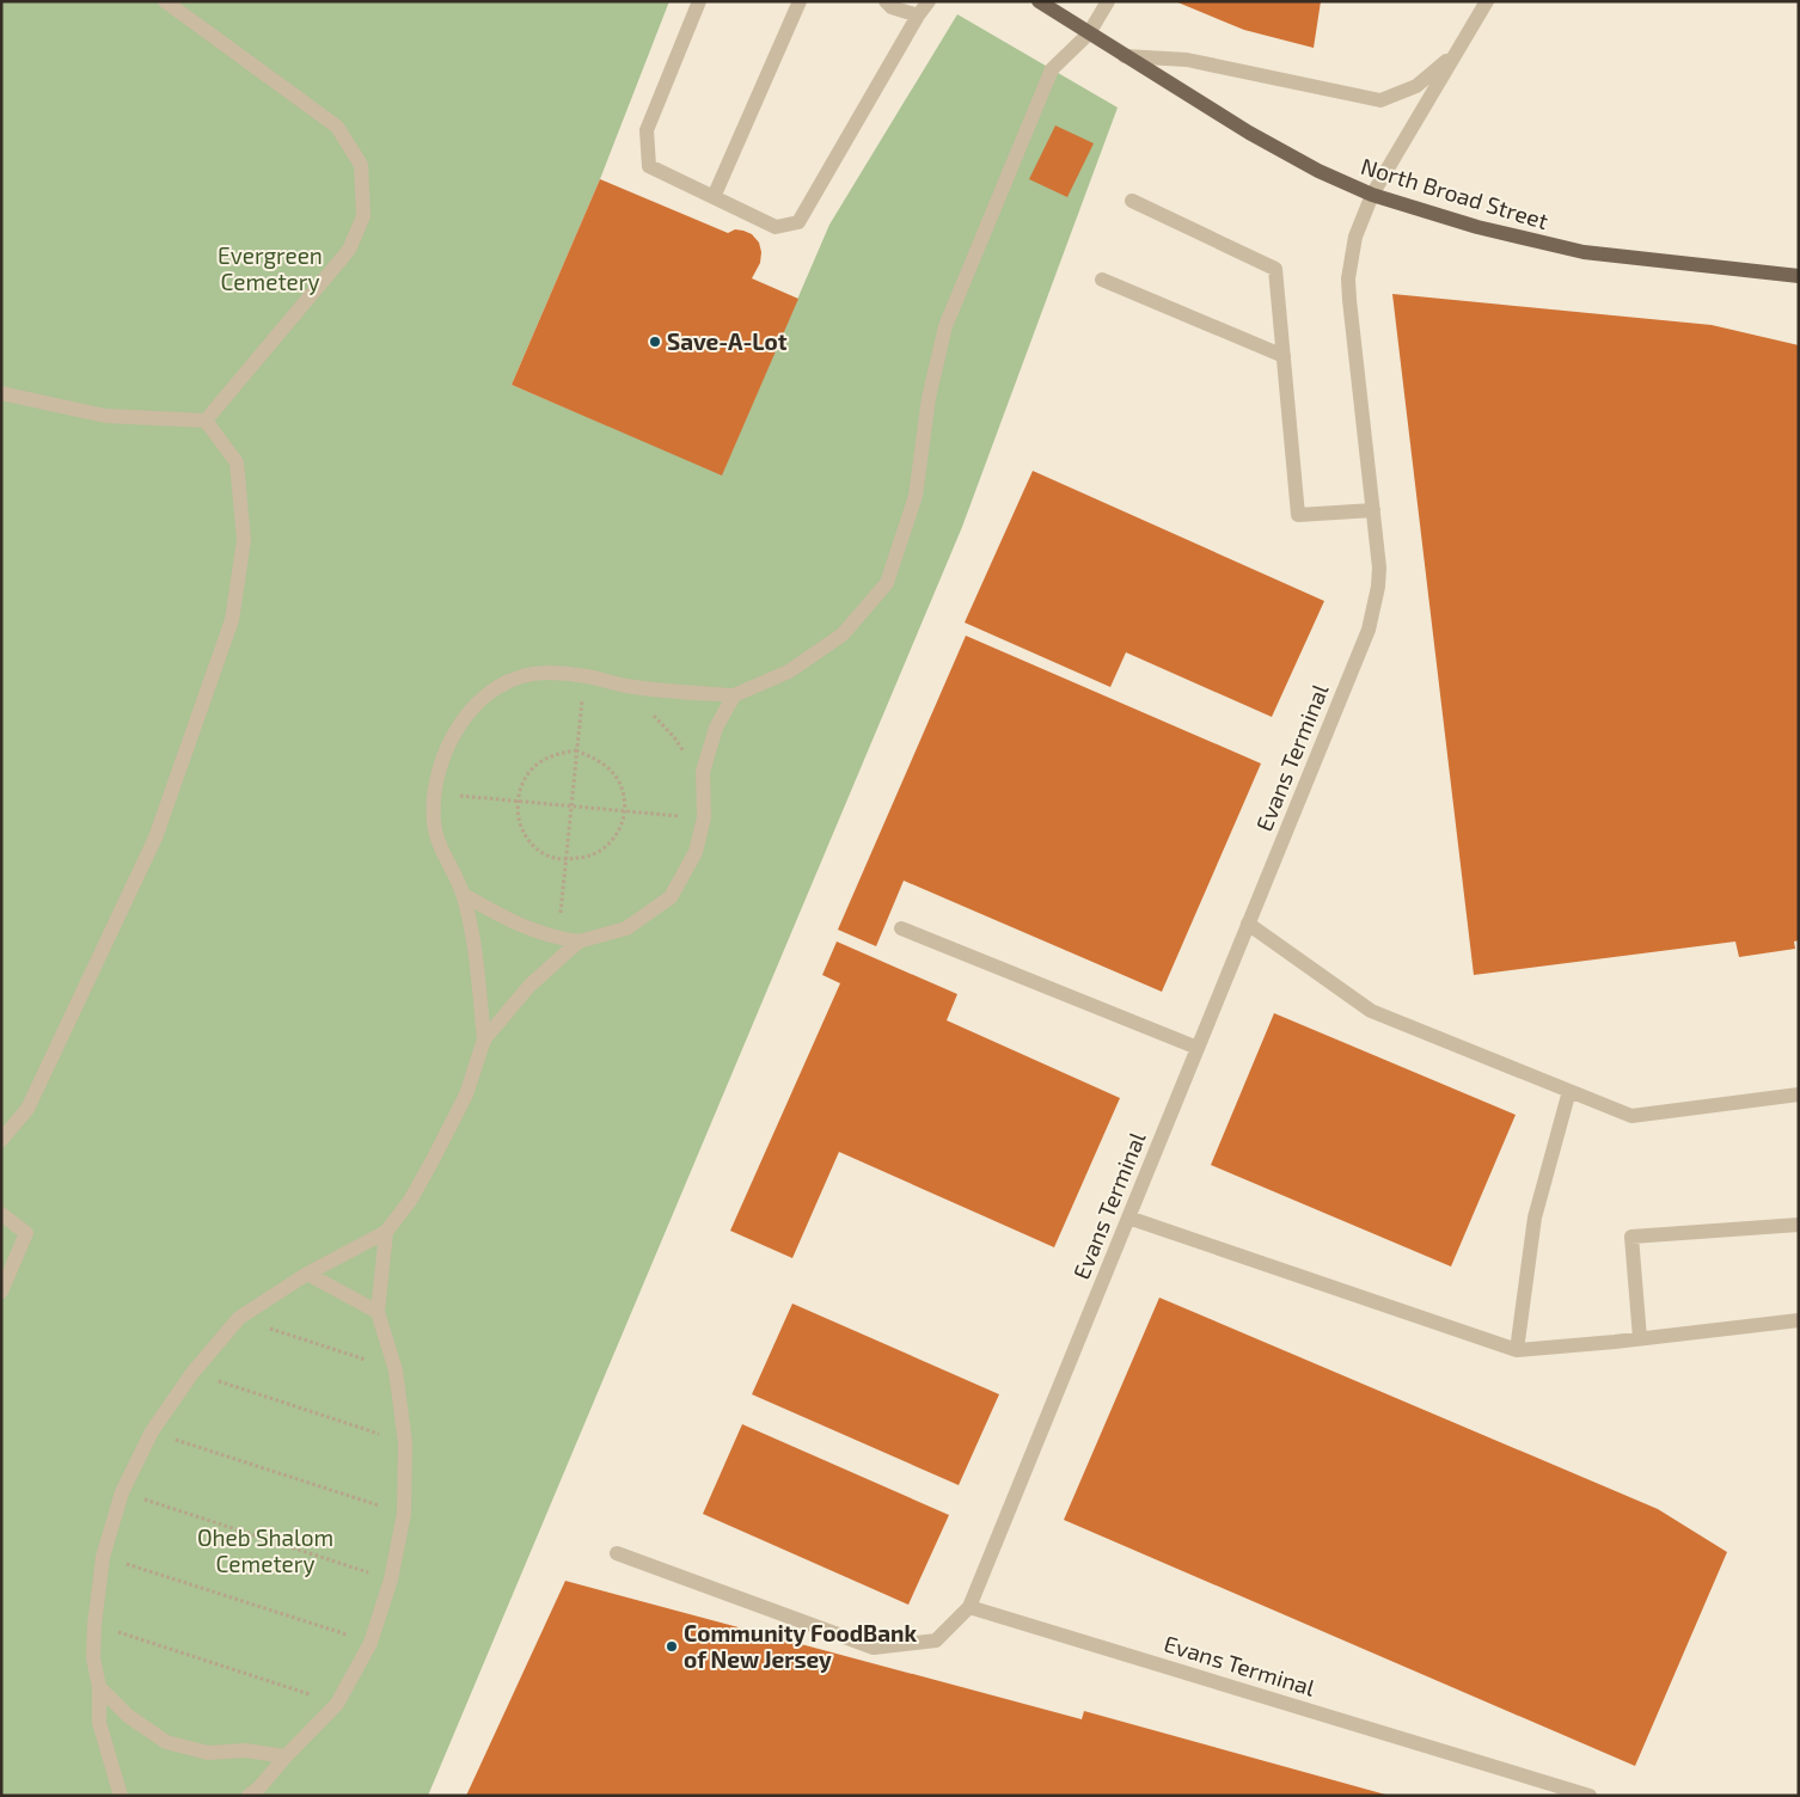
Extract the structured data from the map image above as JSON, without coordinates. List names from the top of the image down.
{
  "streets": {
    "main road": ["North Broad Street"],
    "street": ["Evans Terminal"]
  },
  "crossings": [
    ["North Broad Street", "Evans Terminal"]
  ],
  "parks": ["Evergreen Cemetery", "Oheb Shalom Cemetery"],
  "places": ["Save-A-Lot", "Community FoodBank of New Jersey"]
}
